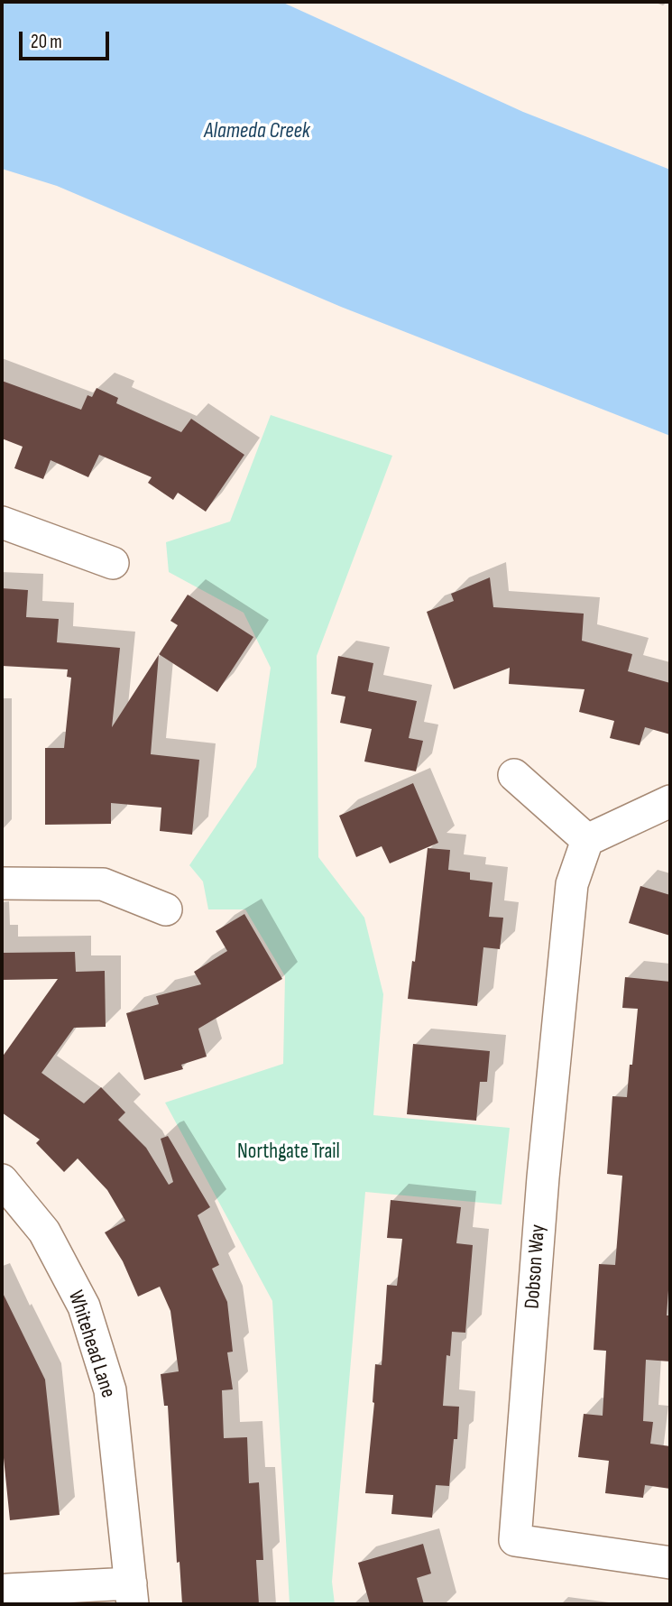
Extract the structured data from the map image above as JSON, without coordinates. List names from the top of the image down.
{
  "streets": {
    "street": ["Dobson Way", "Whitehead Lane"]
  },
  "water": ["Alameda Creek"],
  "parks": ["Northgate Trail"],
  "scale_bar": "20 m"
}
